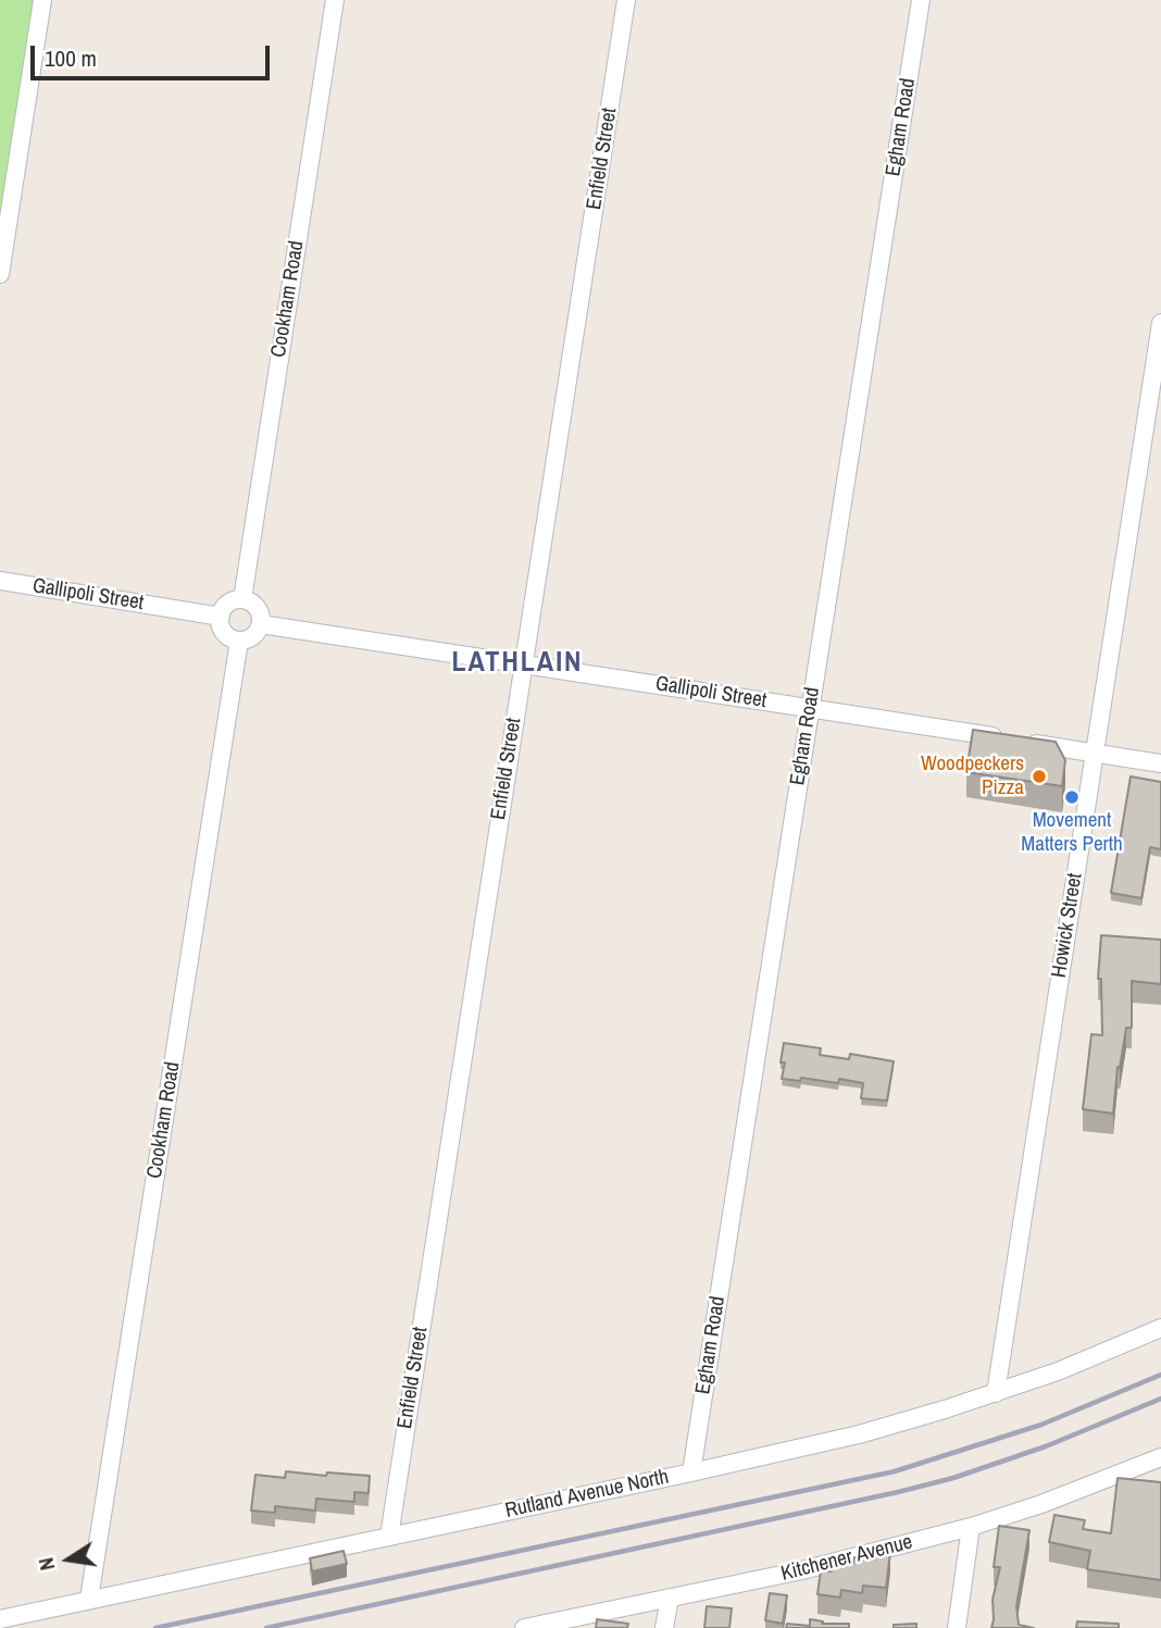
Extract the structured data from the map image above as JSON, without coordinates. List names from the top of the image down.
{
  "streets": {
    "street": [
      "Egham Road",
      "Enfield Street",
      "Cookham Road",
      "Gallipoli Street",
      "Howick Street",
      "Rutland Avenue North",
      "Kitchener Avenue"
    ]
  },
  "crossings": [
    ["Egham Road", "Gallipoli Street"],
    ["Egham Road", "Rutland Avenue North"],
    ["Enfield Street", "Gallipoli Street"],
    ["Enfield Street", "Rutland Avenue North"],
    ["Cookham Road", "Gallipoli Street"],
    ["Cookham Road", "Rutland Avenue North"],
    ["Gallipoli Street", "Howick Street"],
    ["Howick Street", "Rutland Avenue North"]
  ],
  "districts": ["LATHLAIN"],
  "places": ["Woodpeckers Pizza", "Movement Matters Perth"],
  "scale_bar": "100 m",
  "north": "left"
}
